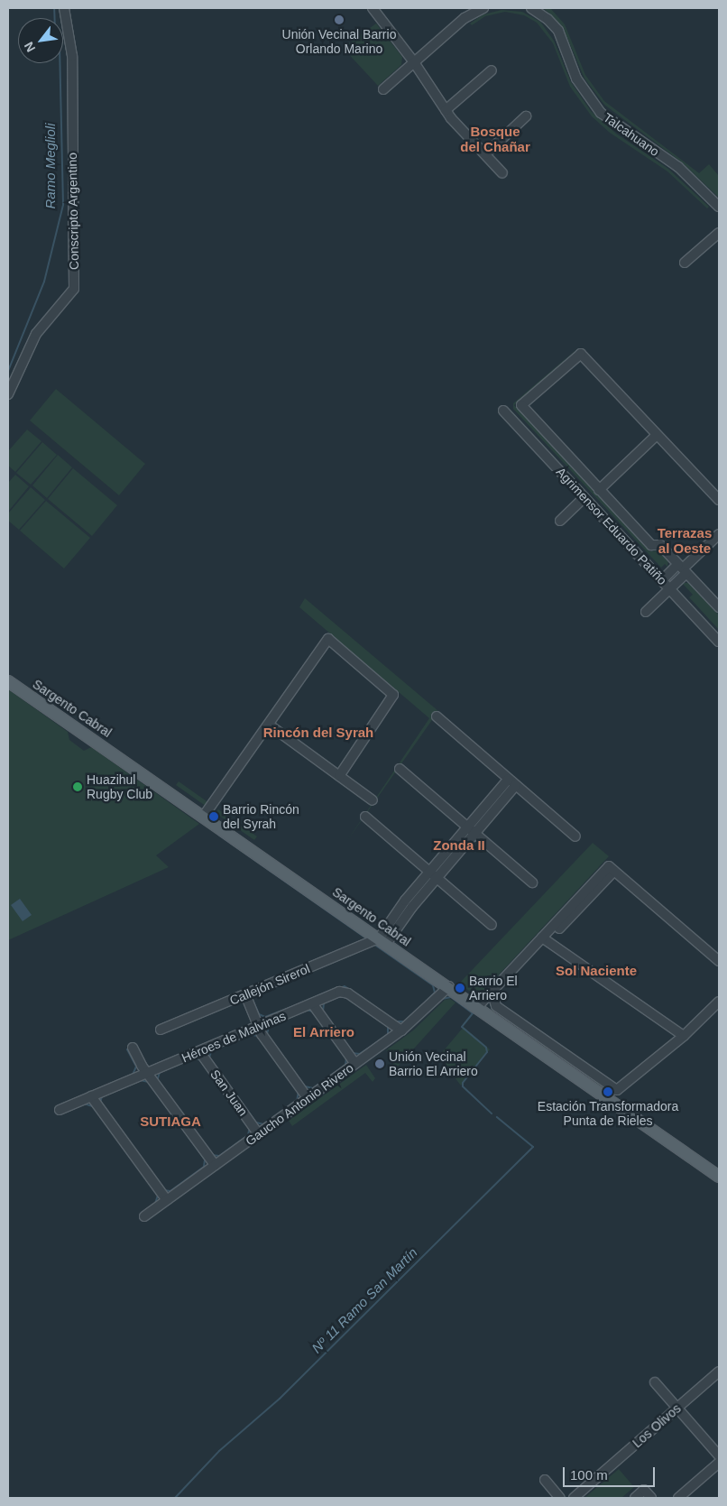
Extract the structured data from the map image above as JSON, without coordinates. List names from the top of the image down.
{
  "streets": {
    "main road": ["Sargento Cabral"],
    "street": [
      "Talcahuano",
      "Conscripto Argentino",
      "Agrimensor Eduardo Patiño",
      "Callejón Sirerol",
      "Héroes de Malvinas",
      "San Juan",
      "Gaucho Antonio Rivero",
      "Los Olivos"
    ]
  },
  "crossings": [
    ["Sargento Cabral", "Callejón Sirerol"],
    ["Sargento Cabral", "Gaucho Antonio Rivero"],
    ["Héroes de Malvinas", "San Juan"],
    ["Héroes de Malvinas", "Gaucho Antonio Rivero"],
    ["San Juan", "Gaucho Antonio Rivero"]
  ],
  "districts": [
    "Bosque del Chañar",
    "Terrazas al Oeste",
    "Rincón del Syrah",
    "Zonda II",
    "Sol Naciente",
    "El Arriero",
    "SUTIAGA"
  ],
  "water": ["Ramo Meglioli", "Nº 11 Ramo San Martín"],
  "places": [
    "Unión Vecinal Barrio Orlando Marino",
    "Huazihul Rugby Club",
    "Barrio Rincón del Syrah",
    "Barrio El Arriero",
    "Unión Vecinal Barrio El Arriero",
    "Estación Transformadora Punta de Rieles"
  ],
  "scale_bar": "100 m",
  "north": "bottom left"
}
